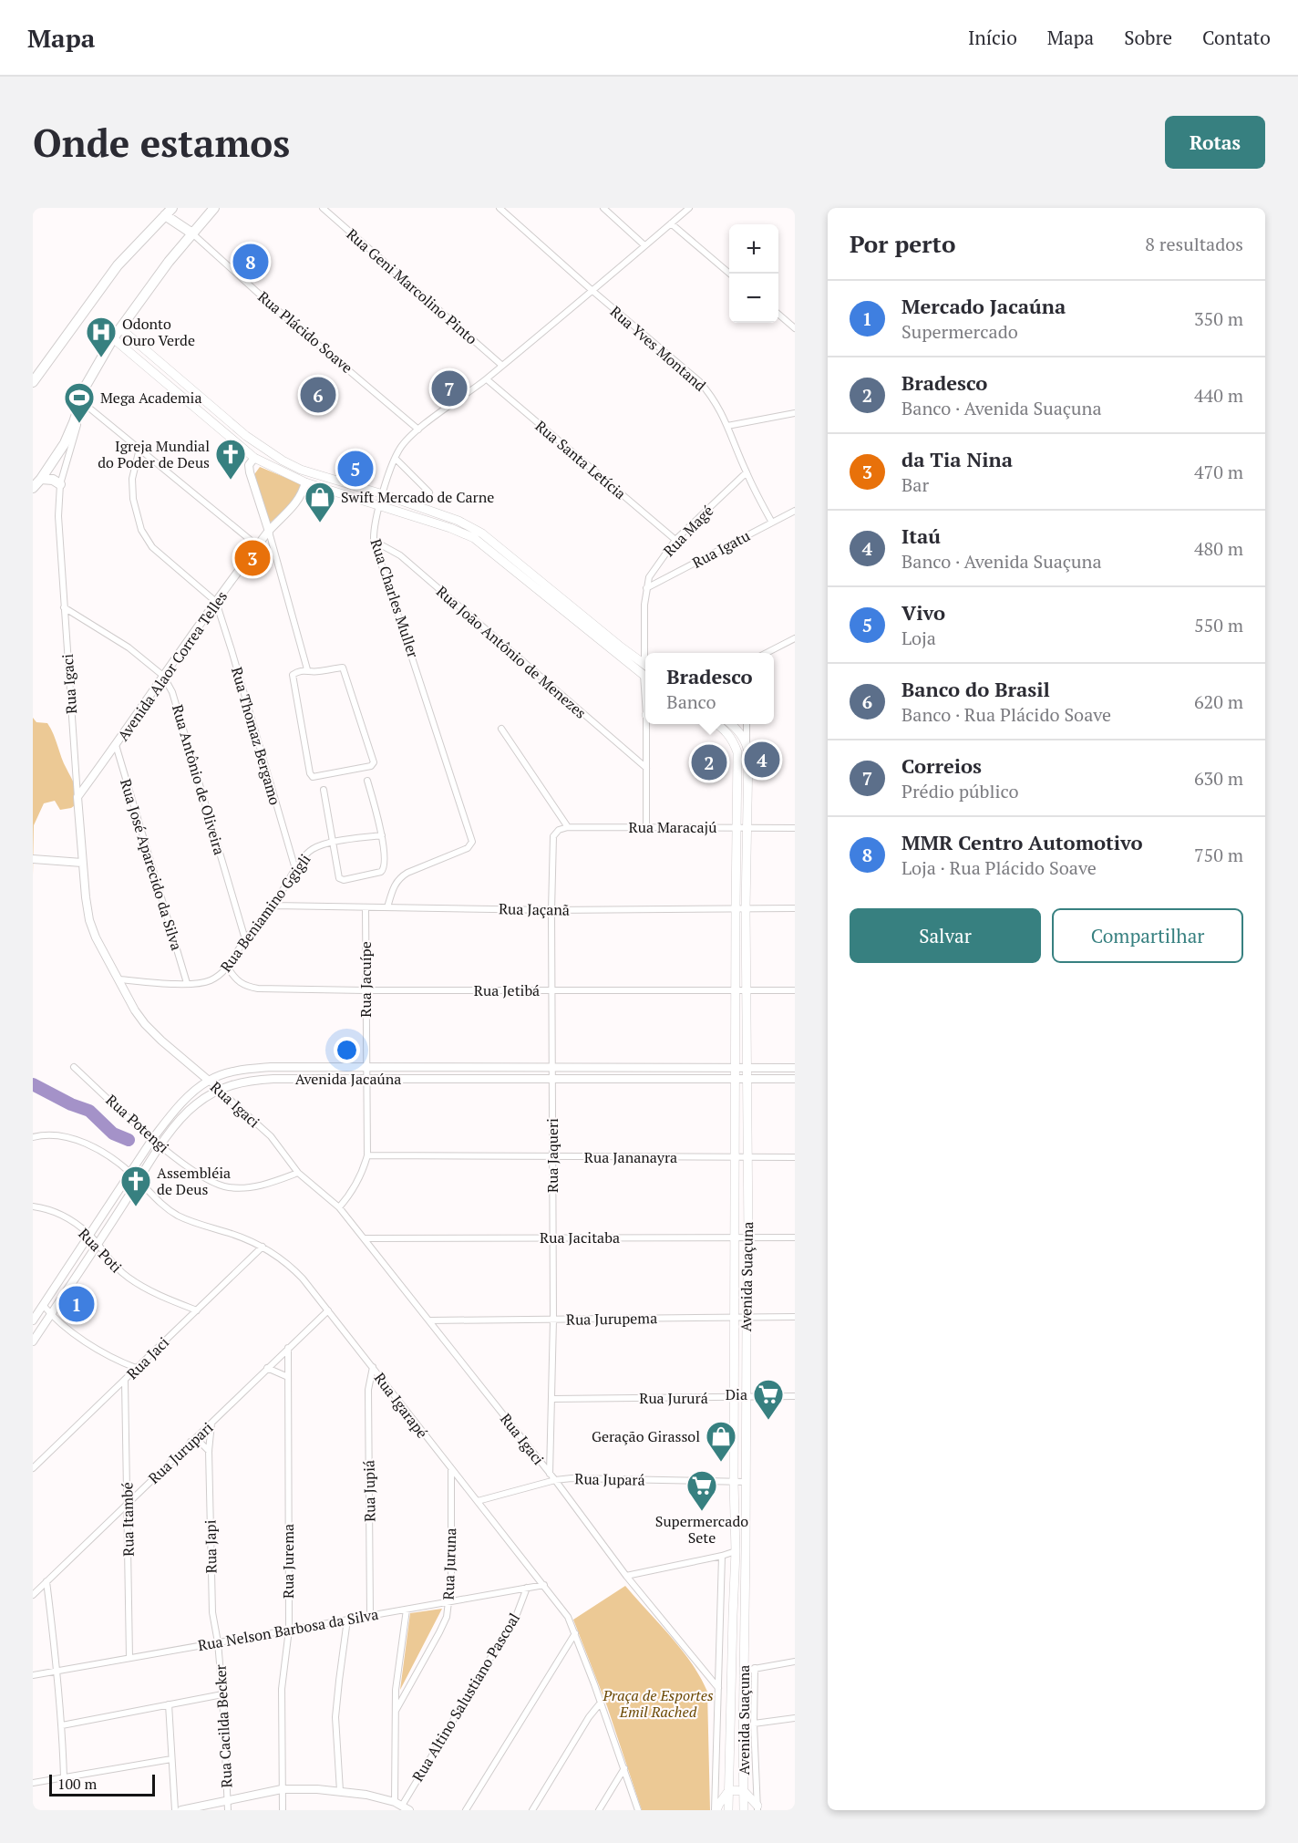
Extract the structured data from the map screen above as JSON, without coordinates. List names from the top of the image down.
{
  "streets": {
    "main road": ["Avenida Suaçuna"],
    "street": [
      "Rua Geni Marcolino Pinto",
      "Rua Plácido Soave",
      "Rua Yves Montand",
      "Rua Santa Letícia",
      "Rua Magé",
      "Rua Igatu",
      "Rua Charles Muller",
      "Rua João Antônio de Menezes",
      "Avenida Alaor Correa Telles",
      "Rua Igaci",
      "Rua Thomaz Bergamo",
      "Rua Antônio de Oliveira",
      "Rua Maracajú",
      "Rua José Aparecido da Silva",
      "Rua Jaçanã",
      "Rua Beniamino Ggigli",
      "Rua Jacuípe",
      "Rua Jetibá",
      "Avenida Jacaúna",
      "Rua Potengi",
      "Rua Jaqueri",
      "Rua Jananayra",
      "Rua Jacitaba",
      "Rua Poti",
      "Rua Jurupema",
      "Rua Jaci",
      "Rua Jururá",
      "Rua Igarapé",
      "Rua Jurupari",
      "Rua Jupará",
      "Rua Jupiá",
      "Rua Itambé",
      "Rua Japi",
      "Rua Jurema",
      "Rua Juruna",
      "Rua Nelson Barbosa da Silva",
      "Rua Altino Salustiano Pascoal",
      "Rua Cacilda Becker"
    ]
  },
  "crossings": [
    ["Rua Geni Marcolino Pinto", "Rua Charles Muller"],
    ["Rua Plácido Soave", "Rua Charles Muller"],
    ["Rua Yves Montand", "Rua Magé"],
    ["Rua Yves Montand", "Rua Igatu"],
    ["Rua Yves Montand", "Rua Charles Muller"],
    ["Rua Santa Letícia", "Rua Magé"],
    ["Rua Santa Letícia", "Rua Charles Muller"],
    ["Rua Magé", "Rua Igatu"],
    ["Rua Magé", "Rua João Antônio de Menezes"],
    ["Rua Magé", "Rua Maracajú"],
    ["Rua Charles Muller", "Rua João Antônio de Menezes"],
    ["Rua Charles Muller", "Rua Jaçanã"],
    ["Avenida Alaor Correa Telles", "Rua Igaci"],
    ["Avenida Alaor Correa Telles", "Rua Thomaz Bergamo"],
    ["Avenida Alaor Correa Telles", "Rua Antônio de Oliveira"],
    ["Avenida Alaor Correa Telles", "Rua José Aparecido da Silva"],
    ["Rua Igaci", "Rua Antônio de Oliveira"],
    ["Rua Igaci", "Rua Beniamino Ggigli"],
    ["Rua Igaci", "Rua Jacuípe"],
    ["Rua Igaci", "Avenida Jacaúna"],
    ["Rua Igaci", "Rua Potengi"],
    ["Rua Igaci", "Rua Jaqueri"],
    ["Rua Igaci", "Rua Jacitaba"],
    ["Rua Igaci", "Rua Jurupema"],
    ["Rua Igaci", "Rua Jupará"],
    ["Rua Thomaz Bergamo", "Rua Beniamino Ggigli"],
    ["Rua Antônio de Oliveira", "Rua Beniamino Ggigli"],
    ["Rua Maracajú", "Rua Jaqueri"],
    ["Rua Maracajú", "Avenida Suaçuna"],
    ["Rua José Aparecido da Silva", "Rua Beniamino Ggigli"],
    ["Rua Jaçanã", "Rua Beniamino Ggigli"],
    ["Rua Jaçanã", "Rua Jacuípe"],
    ["Rua Jaçanã", "Rua Jaqueri"],
    ["Rua Jaçanã", "Avenida Suaçuna"],
    ["Rua Beniamino Ggigli", "Rua Jetibá"],
    ["Rua Jacuípe", "Rua Jetibá"],
    ["Rua Jacuípe", "Avenida Jacaúna"],
    ["Rua Jacuípe", "Rua Jananayra"],
    ["Rua Jetibá", "Rua Jaqueri"],
    ["Rua Jetibá", "Avenida Suaçuna"],
    ["Avenida Jacaúna", "Rua Potengi"],
    ["Avenida Jacaúna", "Rua Jaqueri"],
    ["Avenida Jacaúna", "Rua Poti"],
    ["Avenida Jacaúna", "Avenida Suaçuna"],
    ["Avenida Jacaúna", "Rua Igarapé"],
    ["Rua Jaqueri", "Rua Jananayra"],
    ["Rua Jaqueri", "Rua Jacitaba"],
    ["Rua Jaqueri", "Rua Jurupema"],
    ["Rua Jaqueri", "Rua Jururá"],
    ["Rua Jananayra", "Avenida Suaçuna"],
    ["Rua Jacitaba", "Avenida Suaçuna"],
    ["Rua Poti", "Rua Jaci"],
    ["Avenida Suaçuna", "Rua Jurupema"],
    ["Avenida Suaçuna", "Rua Jururá"],
    ["Avenida Suaçuna", "Rua Jupará"],
    ["Rua Jaci", "Rua Igarapé"],
    ["Rua Jaci", "Rua Itambé"],
    ["Rua Igarapé", "Rua Jurupari"],
    ["Rua Igarapé", "Rua Jupará"],
    ["Rua Igarapé", "Rua Jupiá"],
    ["Rua Igarapé", "Rua Juruna"],
    ["Rua Igarapé", "Rua Nelson Barbosa da Silva"],
    ["Rua Jurupari", "Rua Itambé"],
    ["Rua Jurupari", "Rua Japi"],
    ["Rua Jurupari", "Rua Jurema"],
    ["Rua Jupiá", "Rua Nelson Barbosa da Silva"],
    ["Rua Itambé", "Rua Nelson Barbosa da Silva"],
    ["Rua Japi", "Rua Nelson Barbosa da Silva"],
    ["Rua Japi", "Rua Cacilda Becker"],
    ["Rua Jurema", "Rua Nelson Barbosa da Silva"],
    ["Rua Juruna", "Rua Nelson Barbosa da Silva"],
    ["Rua Nelson Barbosa da Silva", "Rua Altino Salustiano Pascoal"],
    ["Rua Nelson Barbosa da Silva", "Rua Cacilda Becker"]
  ],
  "parks": ["Praça de Esportes Emil Rached"],
  "places": {
    "hospital": ["Odonto Ouro Verde"],
    "sports": ["Mega Academia"],
    "church": ["Igreja Mundial do Poder de Deus", "Assembléia de Deus"],
    "shop": ["Swift Mercado de Carne", "Geração Girassol"],
    "supermarket": ["Dia", "Supermercado Sete"]
  },
  "scale_bar": "100 m",
  "page": {
    "header": "Mapa",
    "nav": [
      "Início",
      "Mapa",
      "Sobre",
      "Contato"
    ],
    "buttons": [
      "Rotas",
      ["Salvar", "Compartilhar"]
    ],
    "title": "Onde estamos",
    "heading": ["Por perto", "8 resultados"],
    "map_buttons": ["+", "−"],
    "pins": [
      "8",
      "7",
      "6",
      "5",
      "3",
      "4",
      "2",
      "1"
    ],
    "list": [
      {
        "mark": "1",
        "name": "Mercado Jacaúna",
        "note": "Supermercado",
        "value": "350 m"
      },
      {
        "mark": "2",
        "name": "Bradesco",
        "note": "Banco · Avenida Suaçuna",
        "value": "440 m"
      },
      {
        "mark": "3",
        "name": "da Tia Nina",
        "note": "Bar",
        "value": "470 m"
      },
      {
        "mark": "4",
        "name": "Itaú",
        "note": "Banco · Avenida Suaçuna",
        "value": "480 m"
      },
      {
        "mark": "5",
        "name": "Vivo",
        "note": "Loja",
        "value": "550 m"
      },
      {
        "mark": "6",
        "name": "Banco do Brasil",
        "note": "Banco · Rua Plácido Soave",
        "value": "620 m"
      },
      {
        "mark": "7",
        "name": "Correios",
        "note": "Prédio público",
        "value": "630 m"
      },
      {
        "mark": "8",
        "name": "MMR Centro Automotivo",
        "note": "Loja · Rua Plácido Soave",
        "value": "750 m"
      }
    ],
    "popup": ["Bradesco", "Banco"],
    "scale": "100 m"
  }
}
